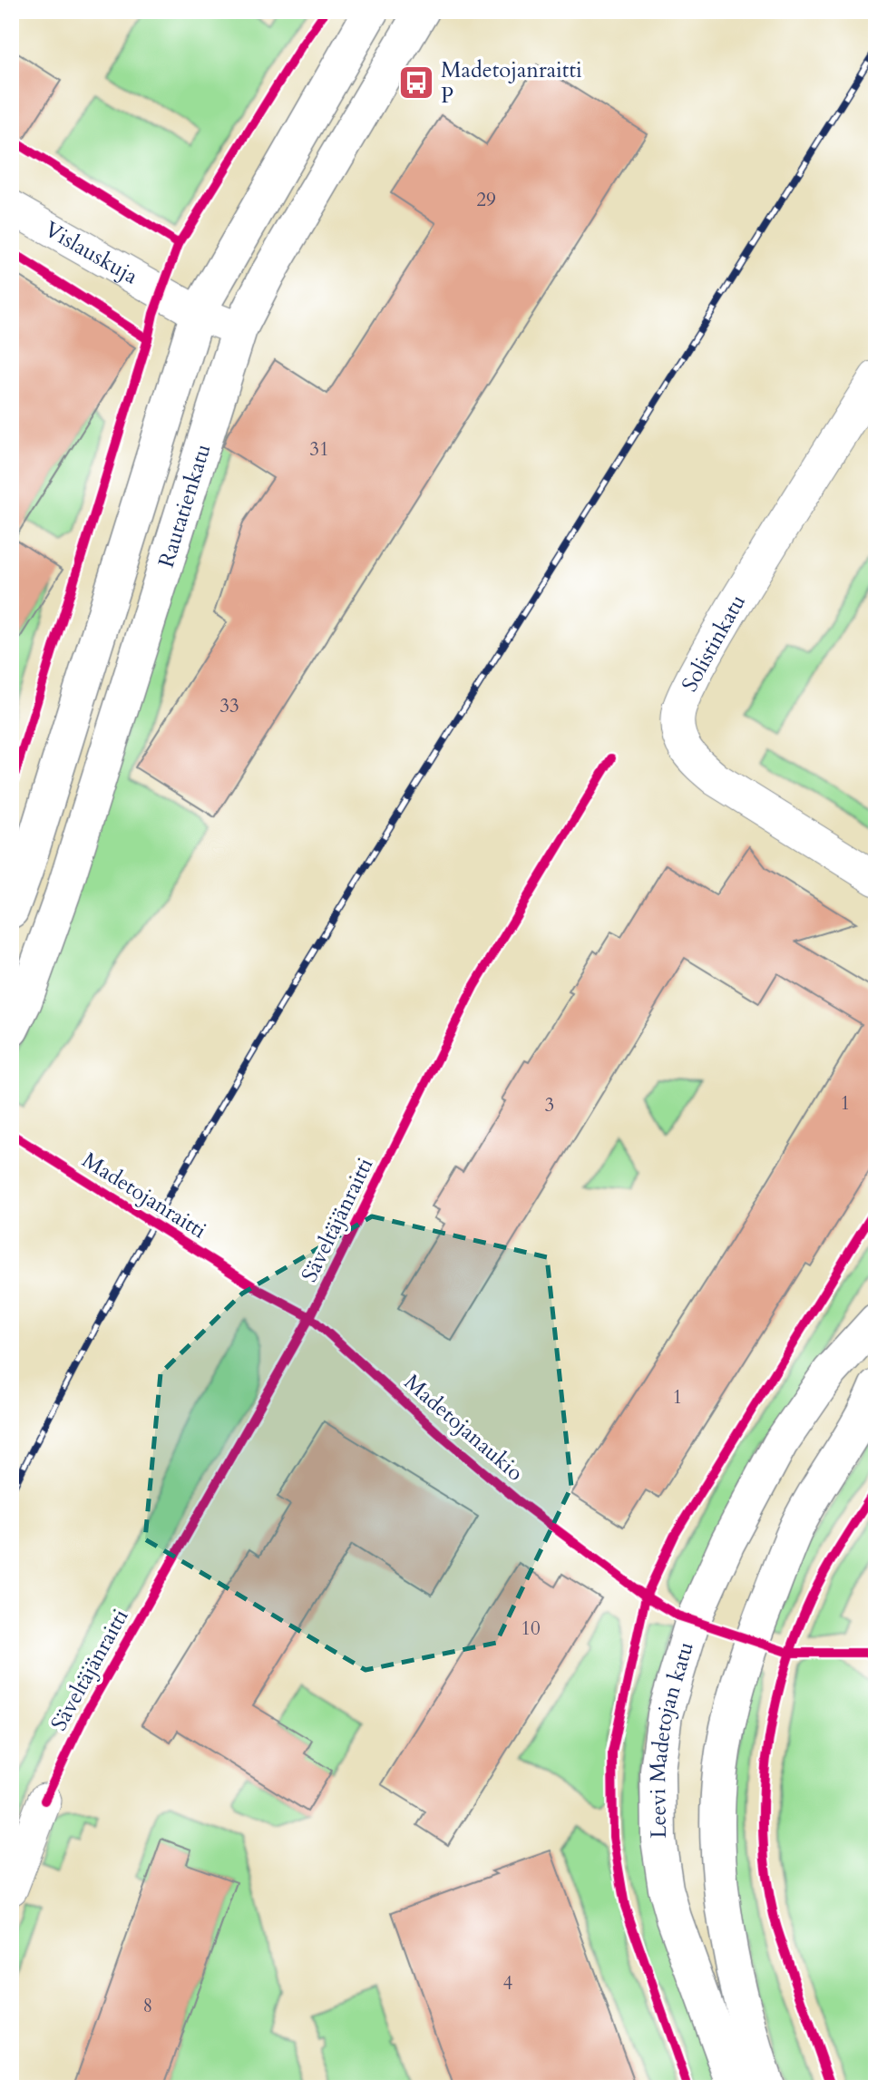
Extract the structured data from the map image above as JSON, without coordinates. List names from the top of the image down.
{
  "streets": {
    "main road": ["Rautatienkatu", "Leevi Madetojan katu"],
    "street": ["Vislauskuja", "Solistinkatu"],
    "cycle path": ["Madetojanraitti", "Säveltäjänraitti"]
  },
  "crossings": [
    ["Vislauskuja", "Rautatienkatu"]
  ],
  "places": {
    "bus stop": ["Madetojanraitti P"]
  },
  "house_numbers": [
    "29",
    "31",
    "33",
    "1",
    "3",
    "1",
    "10",
    "4",
    "8"
  ]
}
